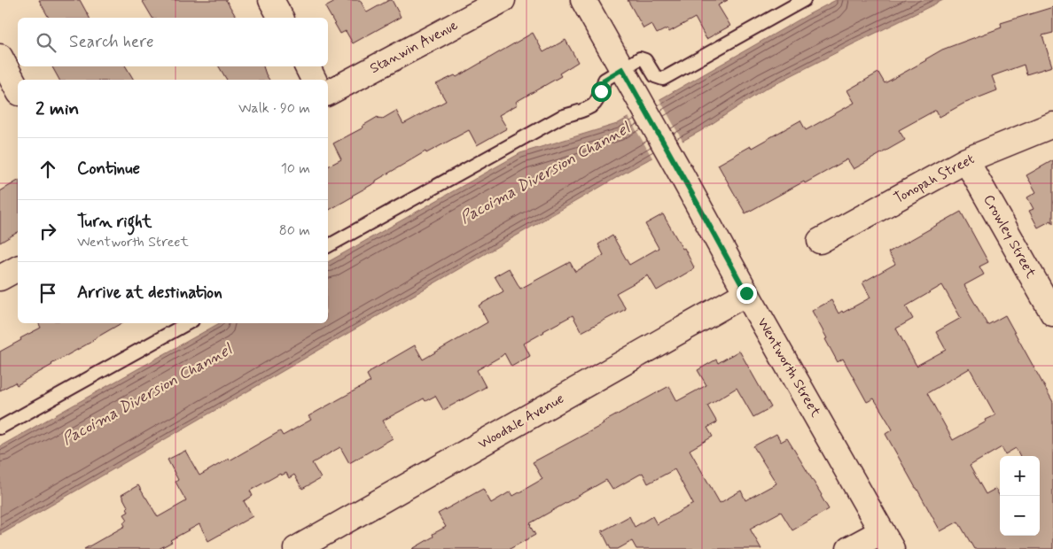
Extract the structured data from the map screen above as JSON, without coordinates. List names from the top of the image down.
{
  "streets": {
    "street": [
      "Stanwin Avenue",
      "Tonopah Street",
      "Crowley Street",
      "Wentworth Street",
      "Woodale Avenue"
    ]
  },
  "crossings": [
    ["Tonopah Street", "Crowley Street"],
    ["Wentworth Street", "Woodale Avenue"]
  ],
  "water": ["Pacoima Diversion Channel"],
  "page": {
    "search": "Search here",
    "heading": ["2 min", "Walk · 90 m"],
    "list": [
      ["Continue", "10 m"],
      ["Turn right", "Wentworth Street", "80 m"],
      "Arrive at destination"
    ],
    "map_buttons": ["+", "−"]
  }
}
